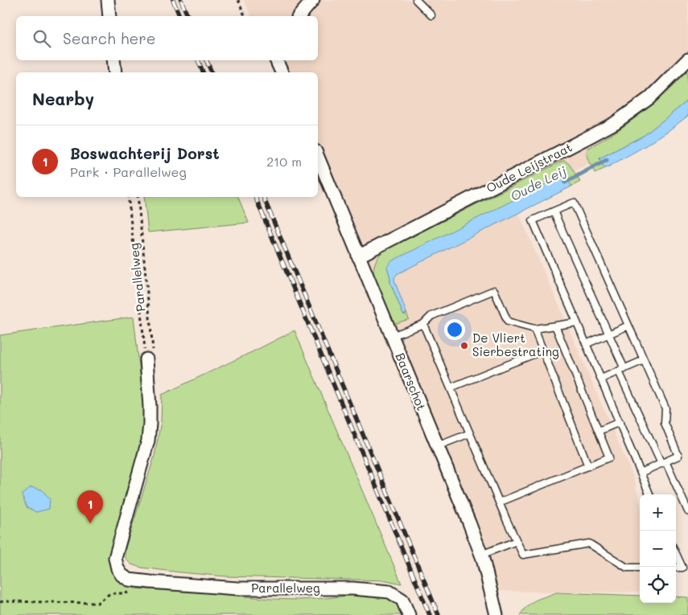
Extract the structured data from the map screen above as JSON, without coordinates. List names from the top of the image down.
{
  "streets": {
    "street": ["Oude Leijstraat", "Parallelweg", "Baarschot"]
  },
  "crossings": [
    ["Oude Leijstraat", "Baarschot"]
  ],
  "water": ["Oude Leij"],
  "places": ["De Vliert Sierbestrating"],
  "page": {
    "search": "Search here",
    "heading": "Nearby",
    "list": [
      {
        "mark": "1",
        "name": "Boswachterij Dorst",
        "note": "Park · Parallelweg",
        "value": "210 m"
      }
    ],
    "pins": "1",
    "map_buttons": ["+", "−"]
  }
}
